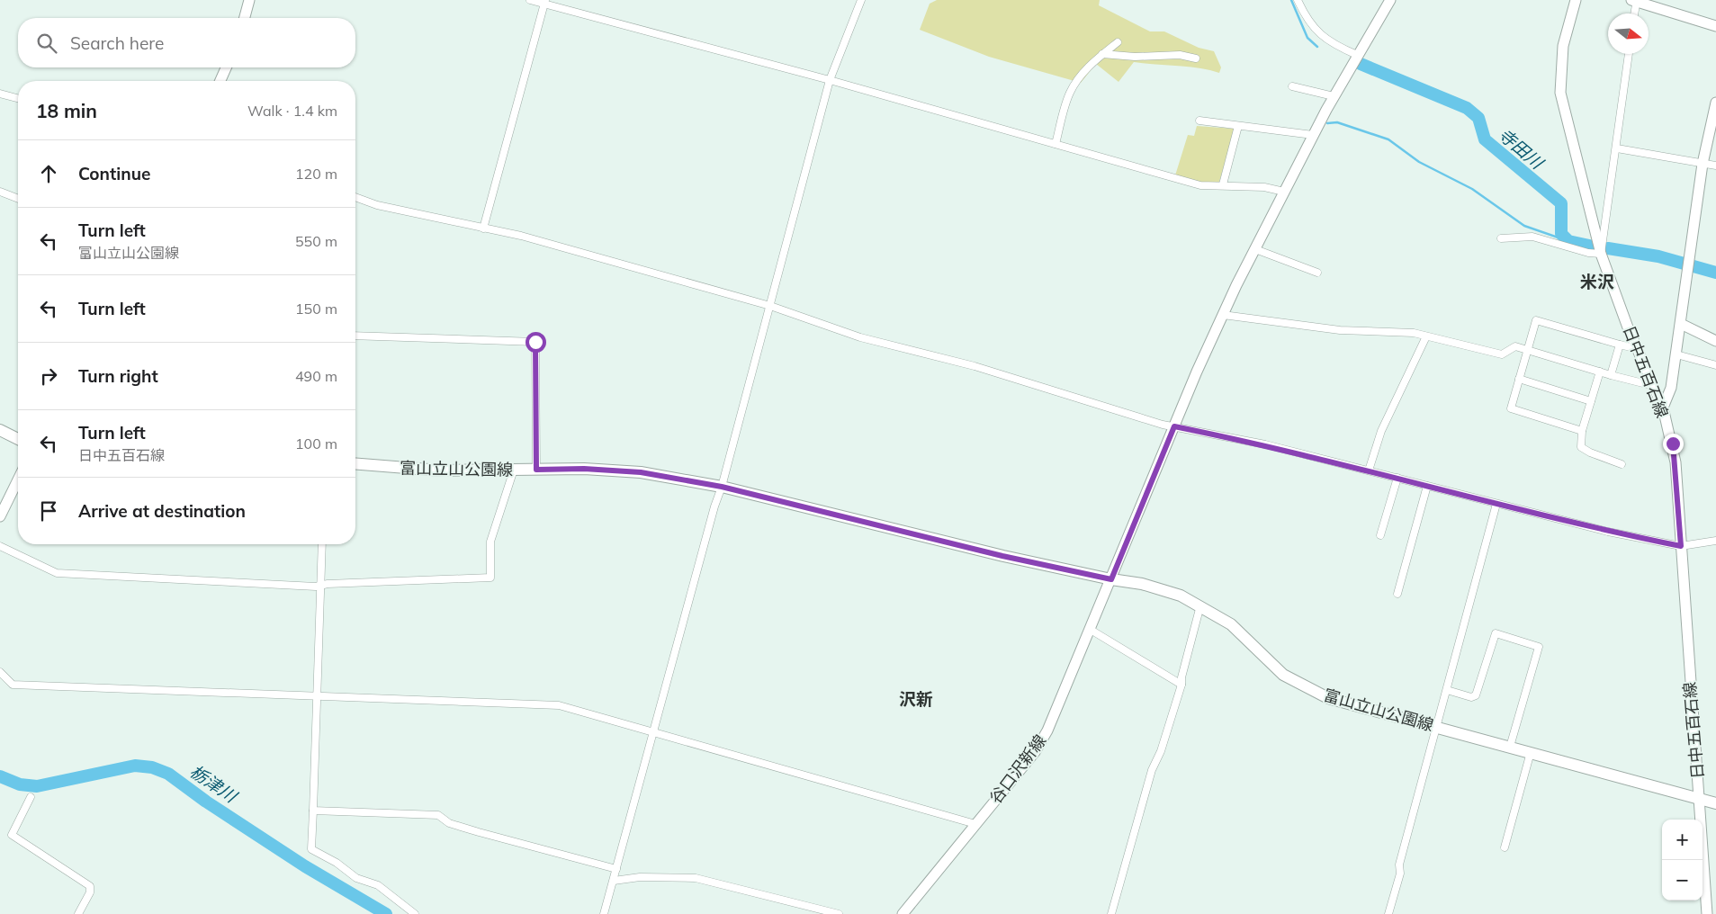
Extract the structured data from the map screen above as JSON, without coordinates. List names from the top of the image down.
{
  "streets": {
    "main road": ["日中五百石線", "富山立山公園線", "谷口沢新線"]
  },
  "crossings": [
    ["日中五百石線", "富山立山公園線"],
    ["富山立山公園線", "谷口沢新線"]
  ],
  "districts": ["米沢", "沢新"],
  "water": ["寺田川", "栃津川"],
  "north": "right",
  "page": {
    "search": "Search here",
    "heading": ["18 min", "Walk · 1.4 km"],
    "list": [
      ["Continue", "120 m"],
      ["Turn left", "富山立山公園線", "550 m"],
      ["Turn left", "150 m"],
      ["Turn right", "490 m"],
      ["Turn left", "日中五百石線", "100 m"],
      "Arrive at destination"
    ],
    "map_buttons": ["+", "−"]
  }
}
